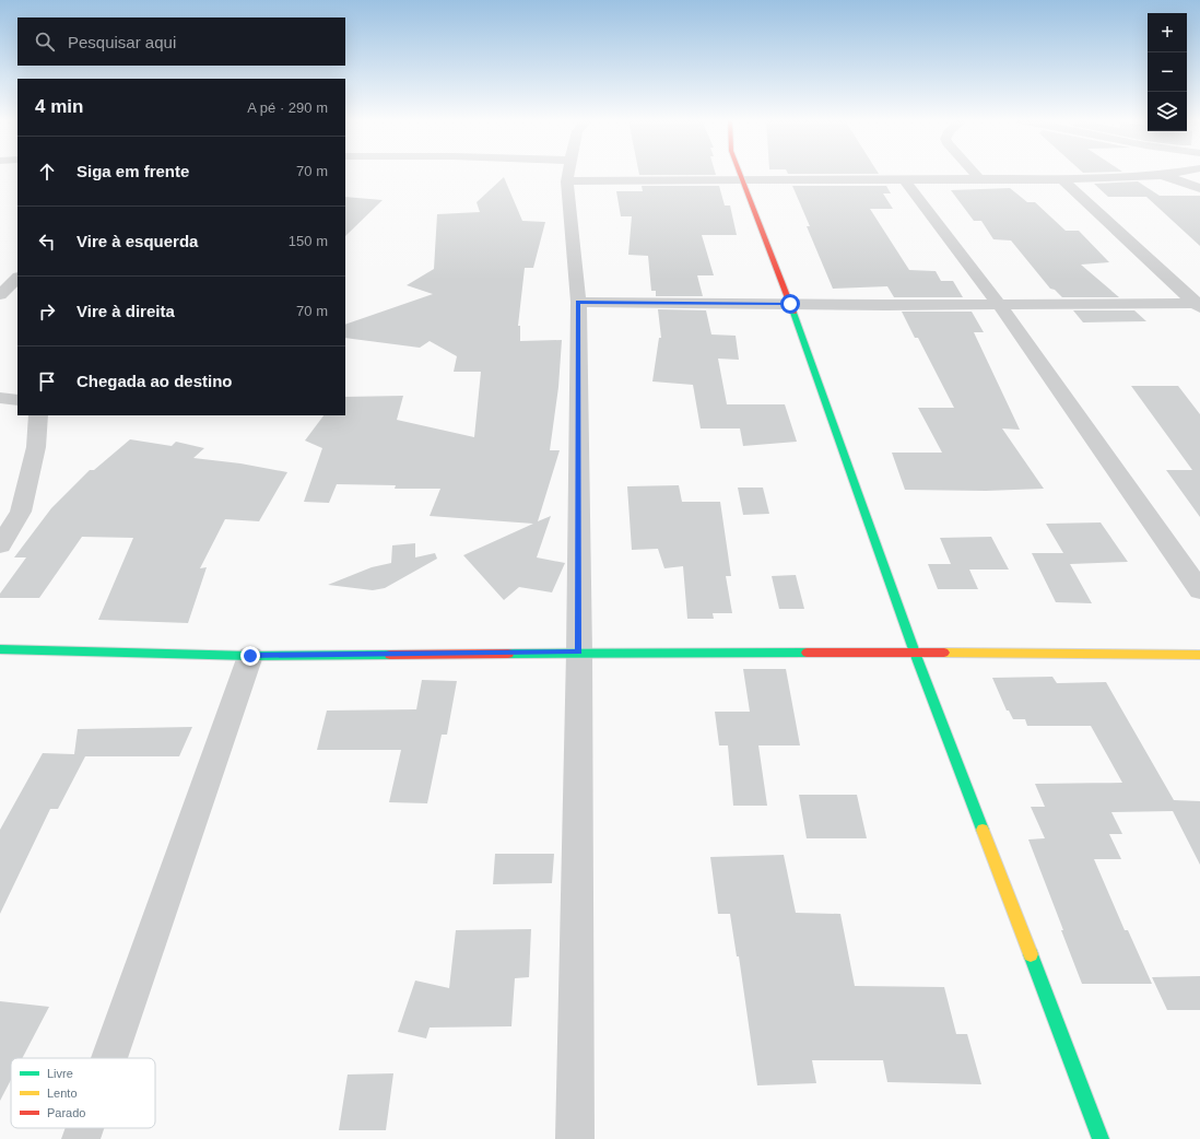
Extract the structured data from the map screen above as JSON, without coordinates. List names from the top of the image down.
{
  "legend": ["Livre", "Lento", "Parado"],
  "page": {
    "map_buttons": ["+", "−"],
    "search": "Pesquisar aqui",
    "heading": ["4 min", "A pé · 290 m"],
    "list": [
      ["Siga em frente", "70 m"],
      ["Vire à esquerda", "150 m"],
      ["Vire à direita", "70 m"],
      "Chegada ao destino"
    ]
  }
}
